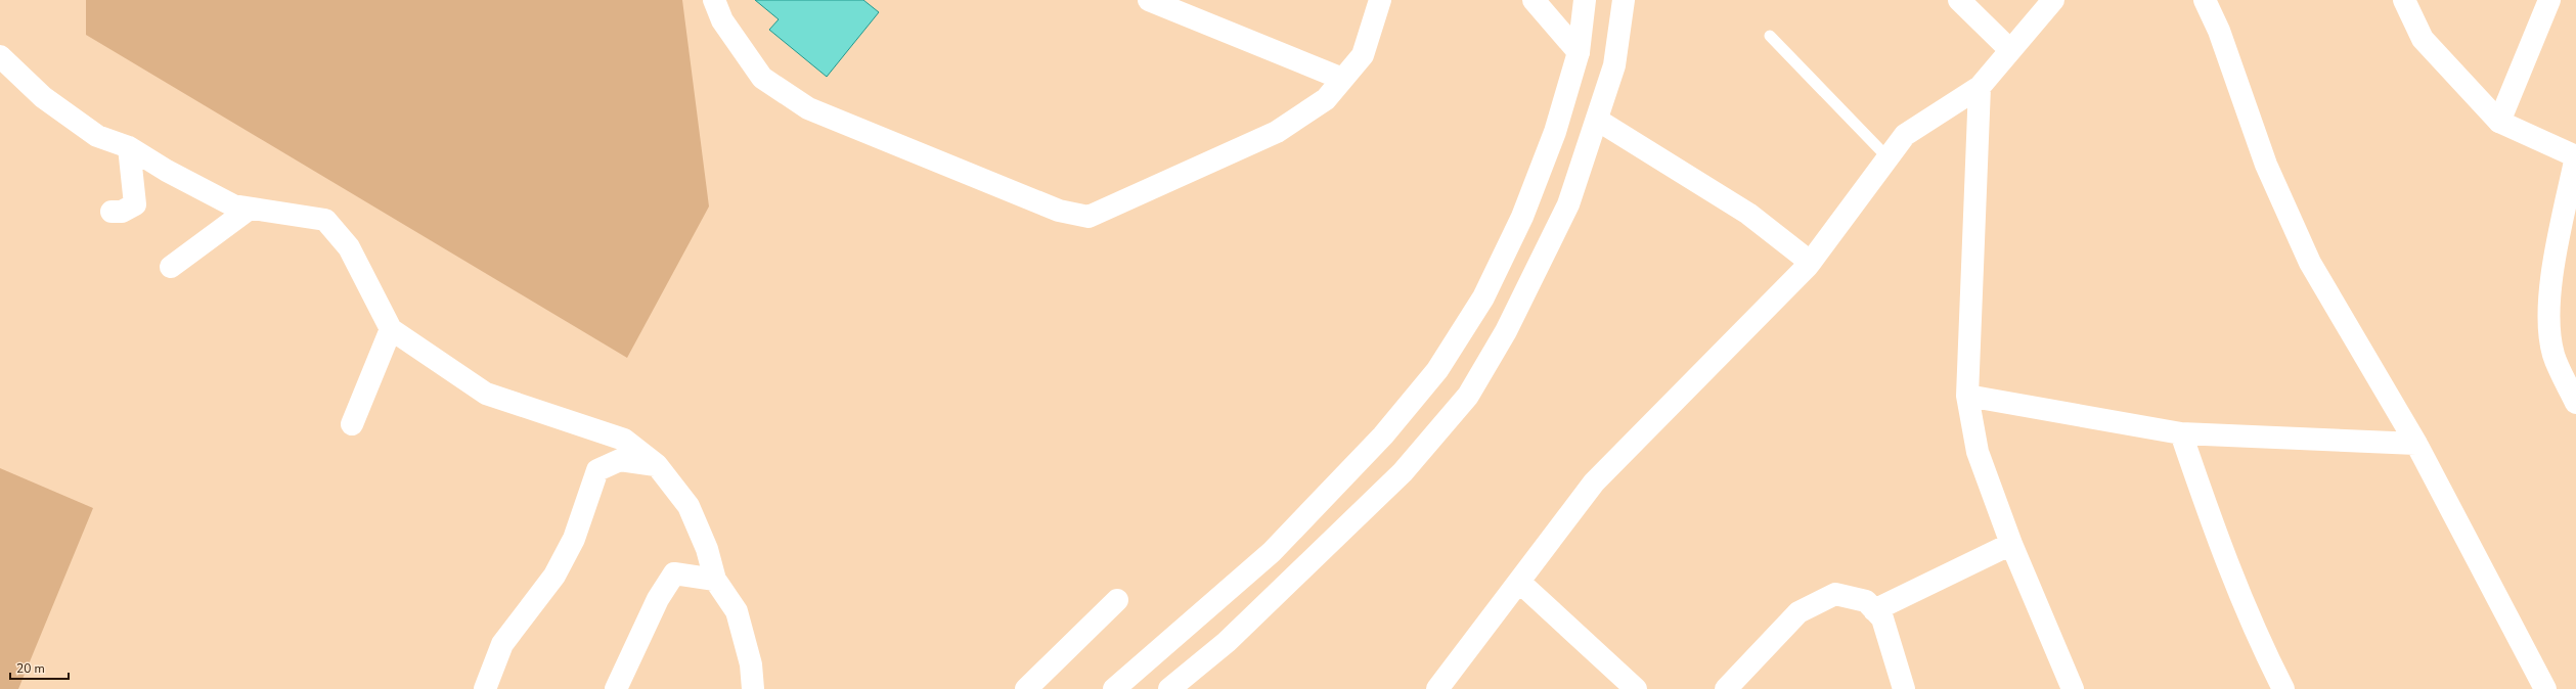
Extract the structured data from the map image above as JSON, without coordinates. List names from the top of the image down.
{
  "scale_bar": "20 m"
}
